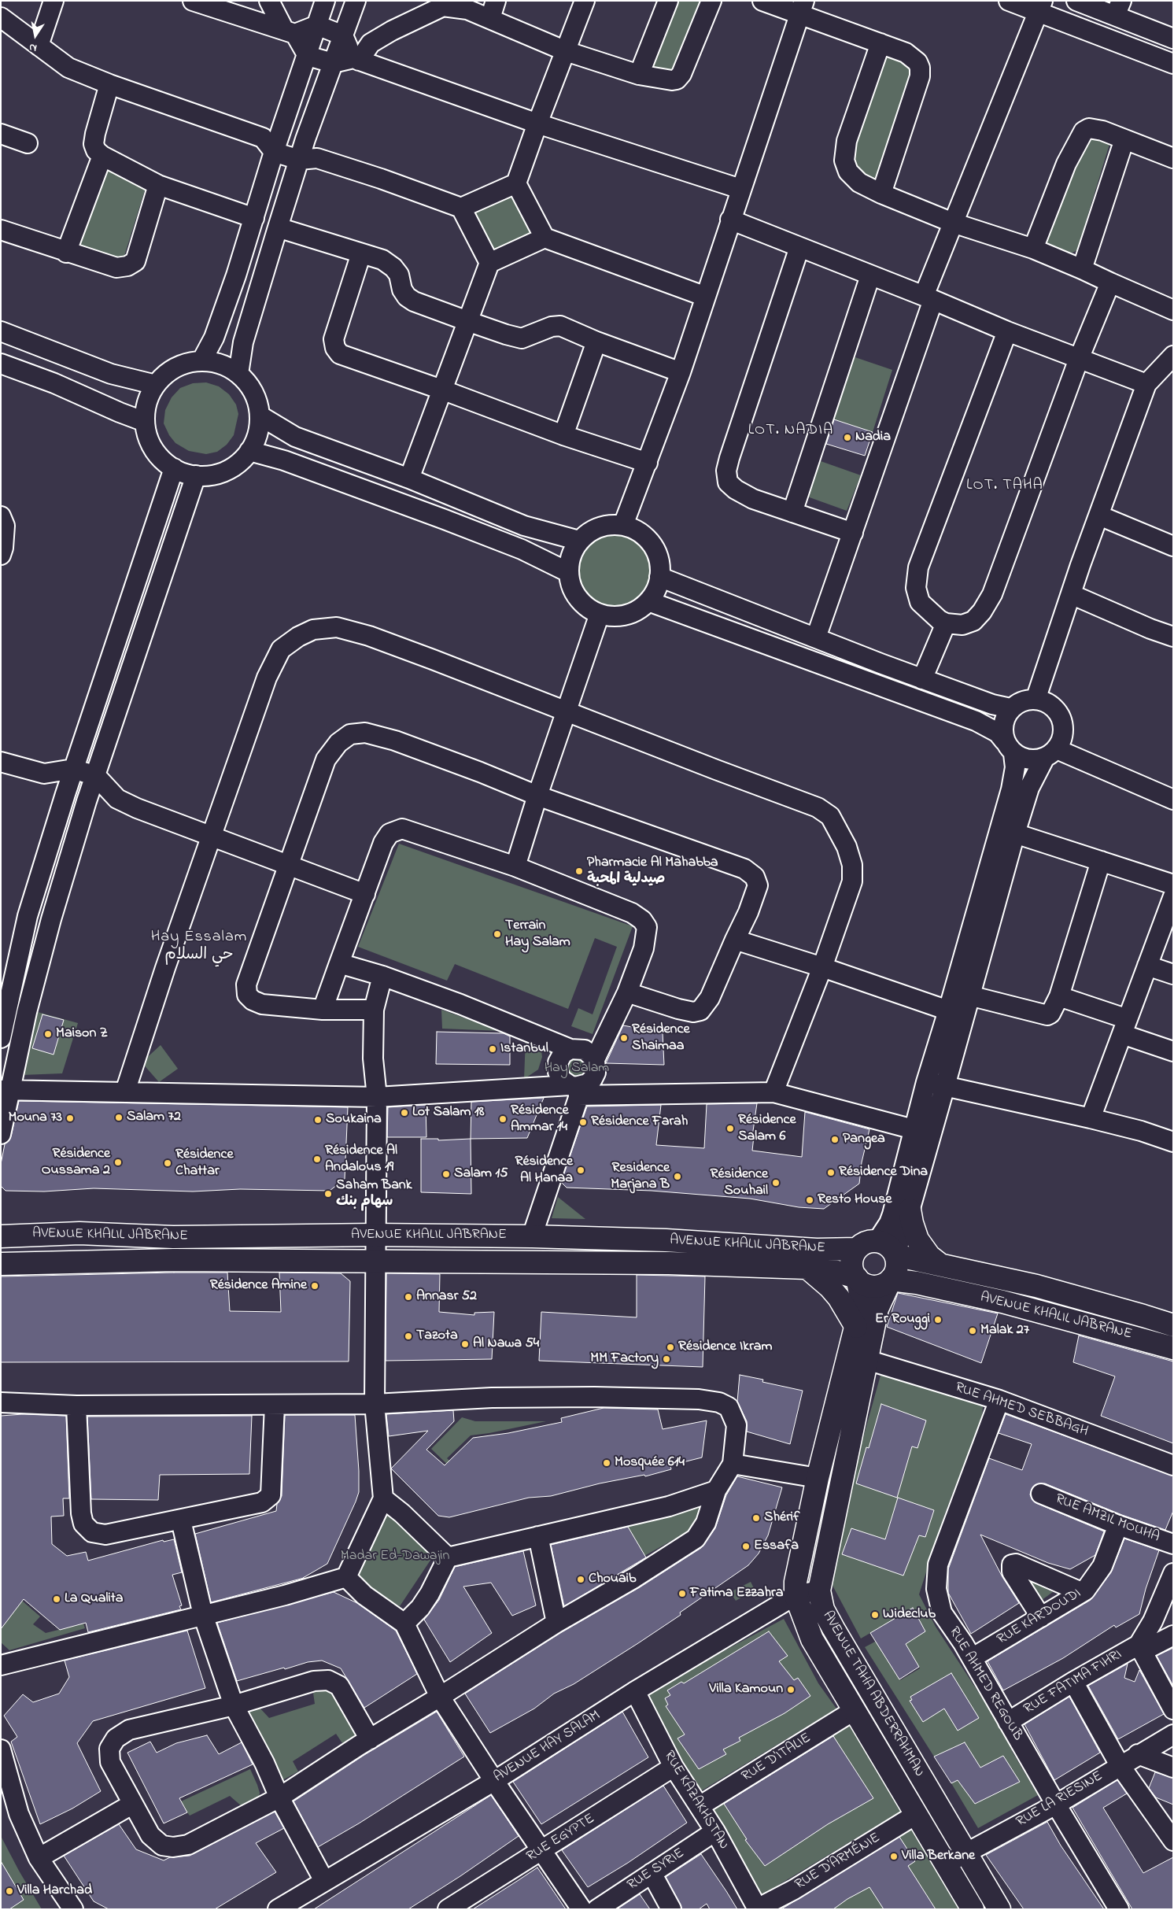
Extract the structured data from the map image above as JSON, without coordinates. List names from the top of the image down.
{
  "streets": {
    "main road": ["AVENUE KHALIL JABRANE", "AVENUE TAHA ABDERRAHMAN"],
    "street": [
      "RUE AHMED SEBBAGH",
      "RUE AMZIL MOUHA",
      "RUE KARDOUDI",
      "RUE FATIMA FIHRI",
      "RUE AHMED REGOUB",
      "AVENUE HAY SALAM",
      "RUE D'ITALIE",
      "RUE LA RIESINE",
      "RUE KAZAKHSTAN",
      "RUE EGYPTE",
      "RUE D'ARMÉNIE",
      "RUE SYRIE"
    ]
  },
  "crossings": [
    ["AVENUE KHALIL JABRANE", "AVENUE TAHA ABDERRAHMAN"],
    ["RUE AHMED SEBBAGH", "RUE AHMED REGOUB"],
    ["RUE AHMED SEBBAGH", "AVENUE TAHA ABDERRAHMAN"],
    ["RUE AMZIL MOUHA", "RUE KARDOUDI"],
    ["RUE KARDOUDI", "RUE AHMED REGOUB"],
    ["RUE FATIMA FIHRI", "RUE AHMED REGOUB"],
    ["RUE AHMED REGOUB", "RUE LA RIESINE"],
    ["AVENUE TAHA ABDERRAHMAN", "AVENUE HAY SALAM"],
    ["AVENUE TAHA ABDERRAHMAN", "RUE D'ITALIE"],
    ["AVENUE TAHA ABDERRAHMAN", "RUE LA RIESINE"],
    ["AVENUE TAHA ABDERRAHMAN", "RUE D'ARMÉNIE"],
    ["AVENUE HAY SALAM", "RUE KAZAKHSTAN"],
    ["RUE D'ITALIE", "RUE KAZAKHSTAN"],
    ["RUE KAZAKHSTAN", "RUE EGYPTE"],
    ["RUE KAZAKHSTAN", "RUE D'ARMÉNIE"],
    ["RUE KAZAKHSTAN", "RUE SYRIE"]
  ],
  "districts": ["LOT. NADIA", "LOT. TAHA", "Hay Essalam حي السلام"],
  "parks": ["Hay Salam", "Madar Ed-Dawajin"],
  "places": [
    "Nadia",
    "Pharmacie Al Mahabba صيدلية المحبة",
    "Terrain Hay Salam",
    "Maison Z",
    "Résidence Shaimaa",
    "Istanbul",
    "Lot Salam 18",
    "Salam 72",
    "Mouna 73",
    "Résidence Ammar 14",
    "Soukaina",
    "Résidence Farah",
    "Résidence Salam 6",
    "Pangea",
    "Résidence Al Andalous 19",
    "Résidence Oussama 2",
    "Résidence Chattar",
    "Résidence Al Hanaa",
    "Résidence Dina",
    "Salam 15",
    "Residence Marjana B",
    "Résidence Souhail",
    "Saham Bank سهام بنك",
    "Resto House",
    "Résidence Amine",
    "Annasr 52",
    "Er Rouggi",
    "Malak 27",
    "Tazota",
    "Al Nawa 54",
    "Résidence Ikram",
    "MM Factory",
    "Mosquée 614",
    "Shérif",
    "Essafa",
    "Chouaib",
    "Fatima Ezzahra",
    "La Qualita",
    "Wideclub",
    "Villa Kamoun",
    "Villa Berkane",
    "Villa Harchad"
  ],
  "north": "bottom"
}
